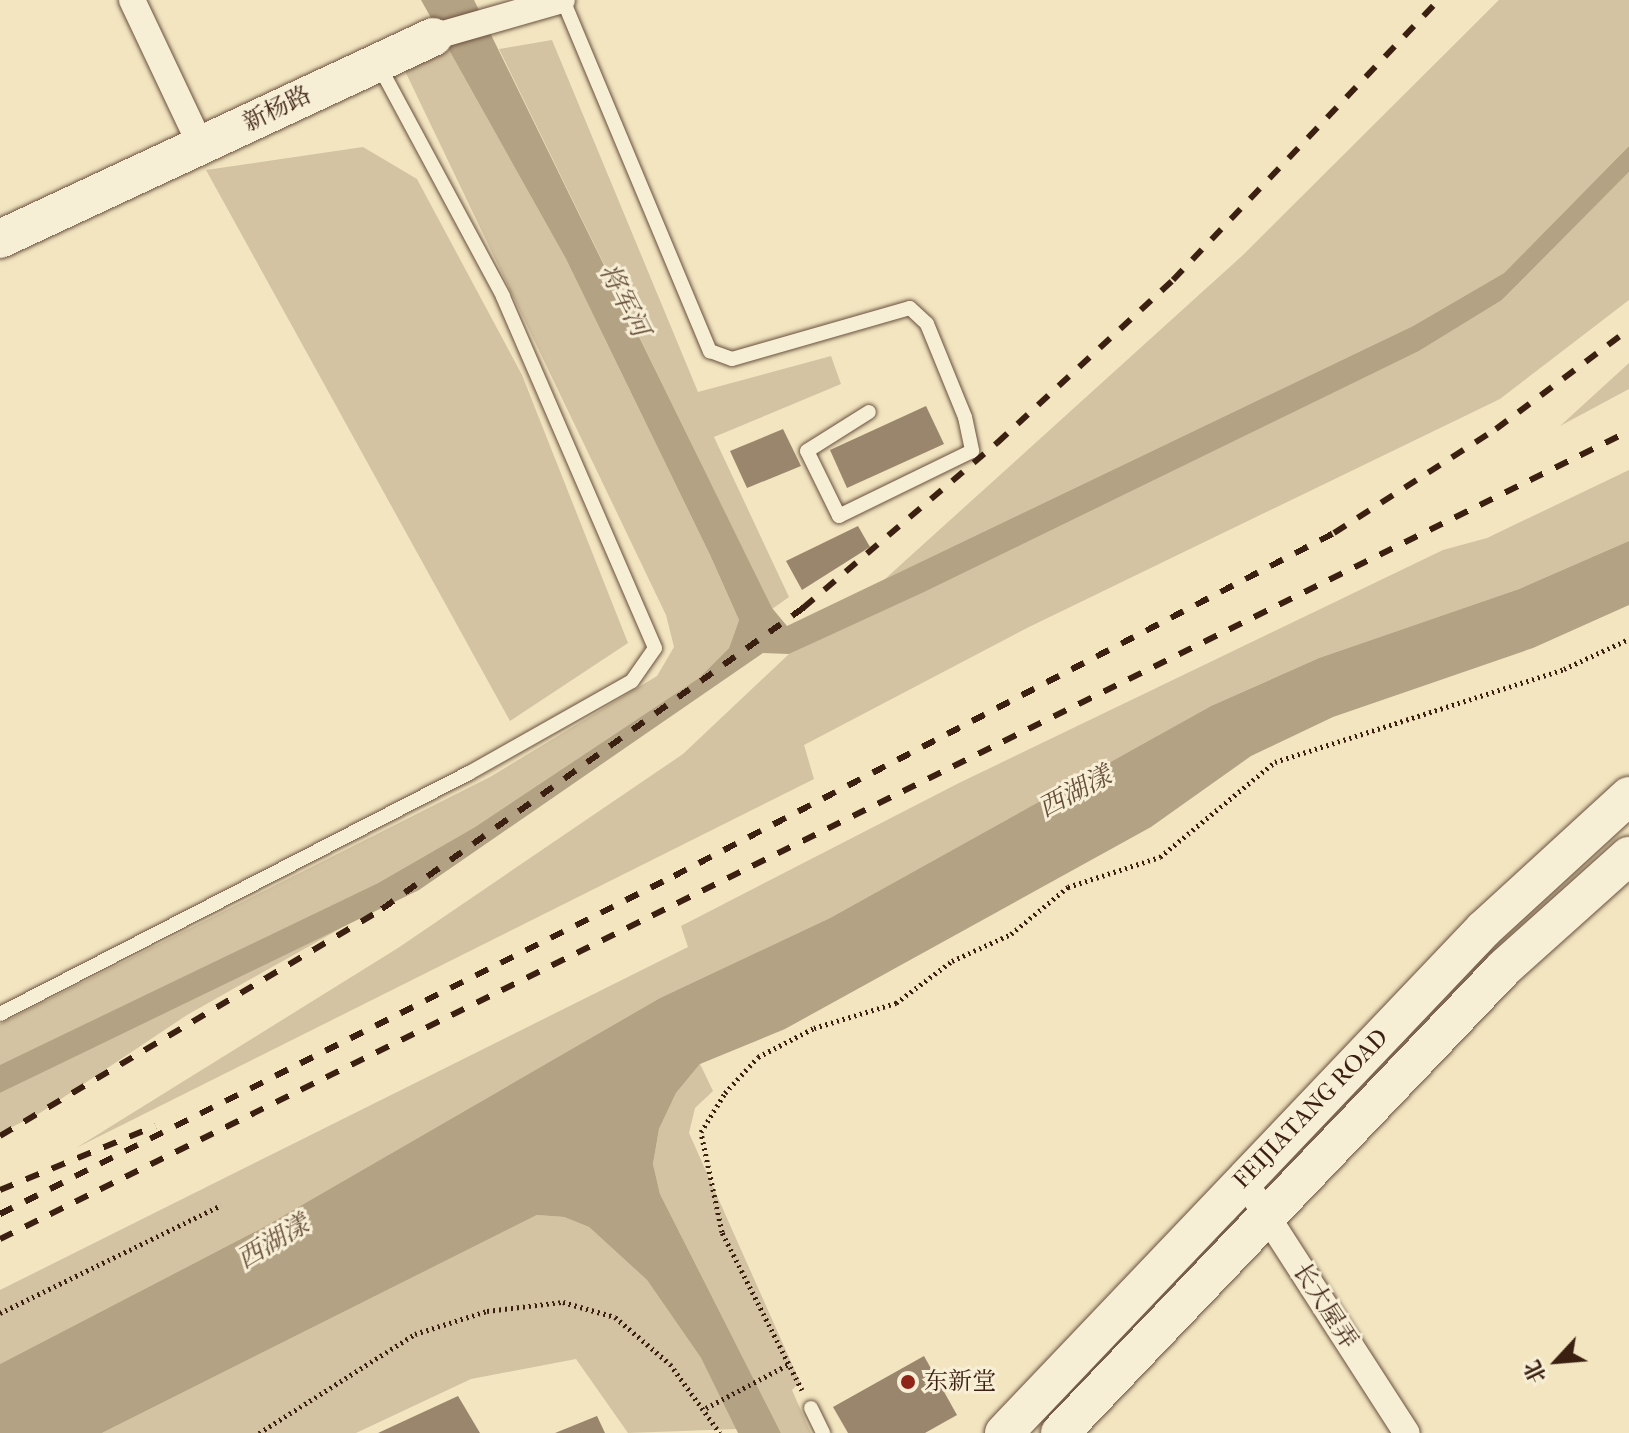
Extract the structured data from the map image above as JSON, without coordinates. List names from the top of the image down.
{
  "streets": {
    "street": ["新杨路", "FEIJIATANG ROAD", "长大屋弄"]
  },
  "crossings": [
    ["FEIJIATANG ROAD", "长大屋弄"]
  ],
  "water": ["将军河", "西湖漾"],
  "places": ["东新堂"],
  "north": "bottom left"
}
